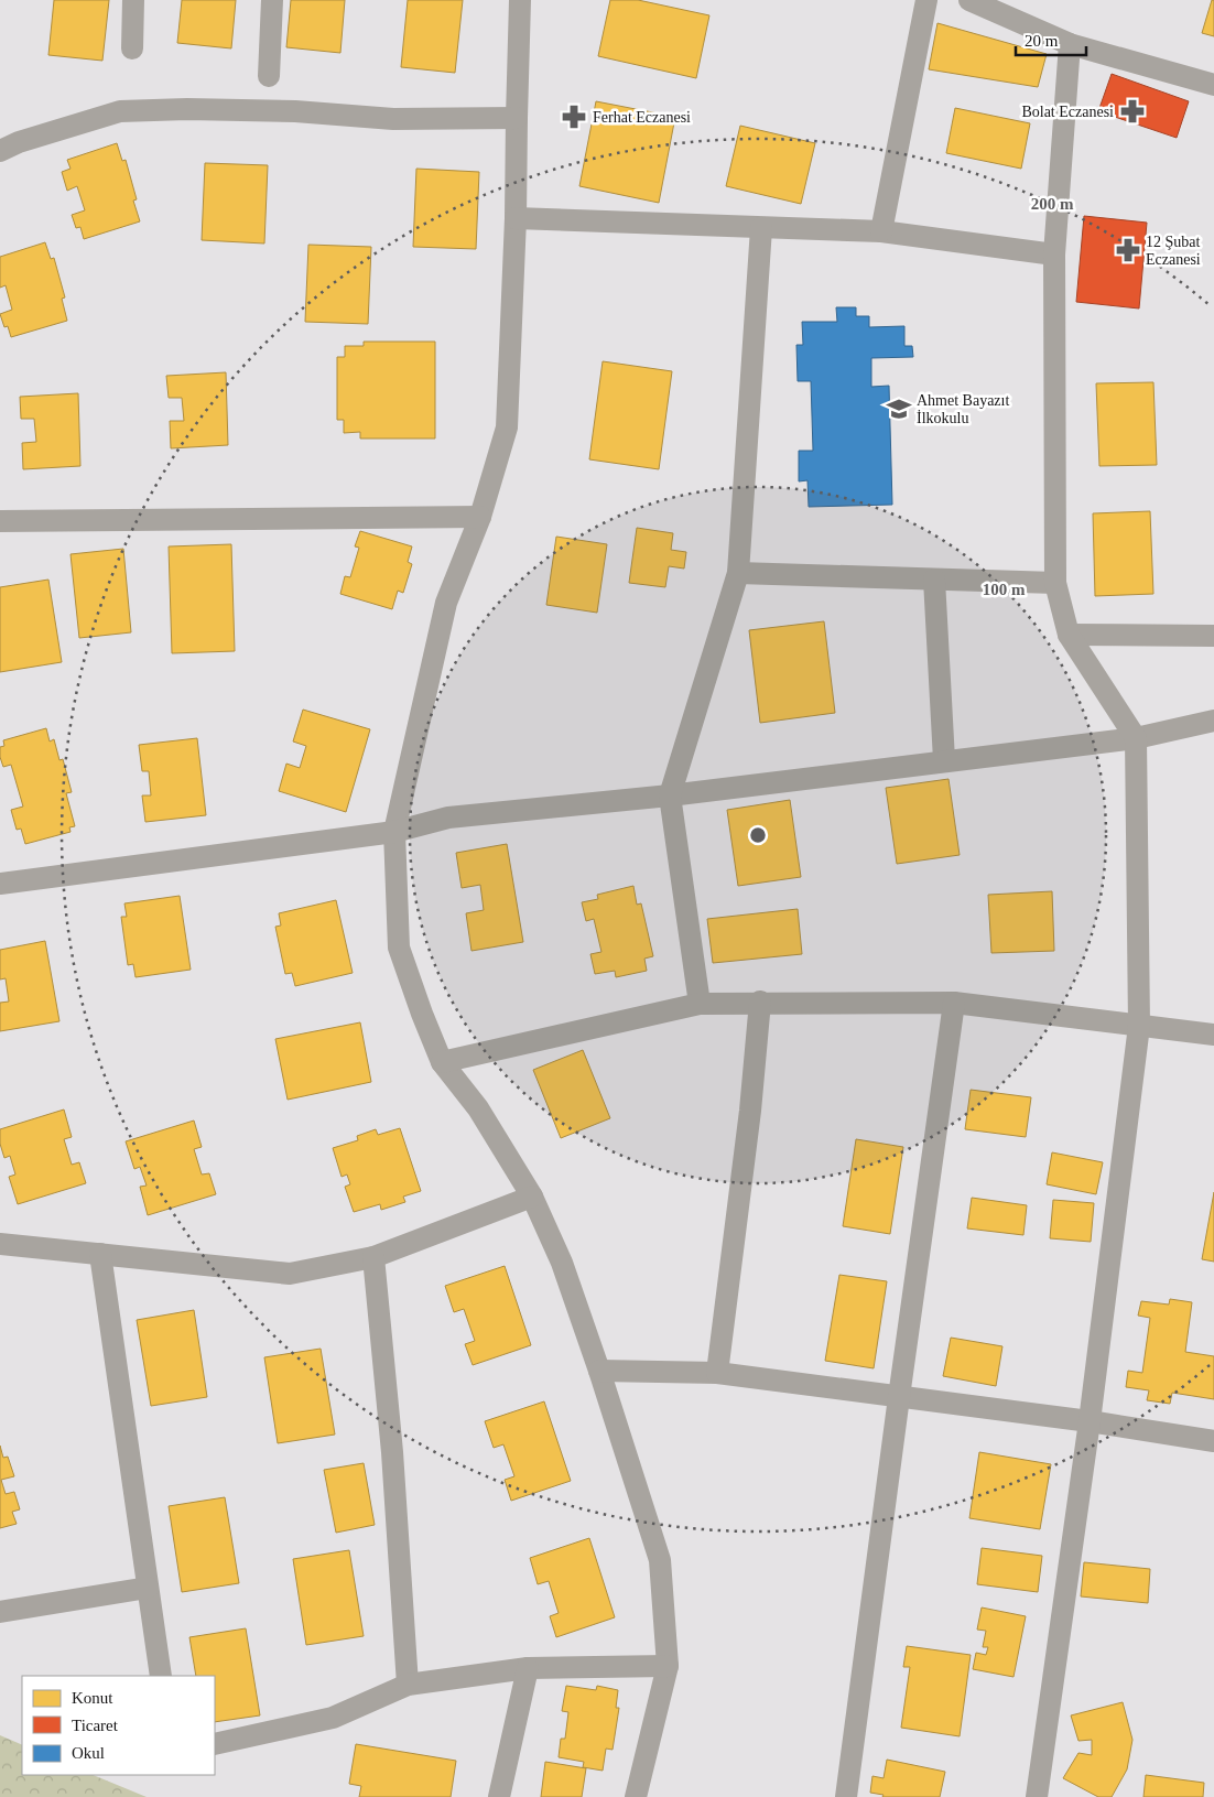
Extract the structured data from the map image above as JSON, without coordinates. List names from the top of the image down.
{
  "places": {
    "pharmacy": ["Bolat Eczanesi", "Ferhat Eczanesi", "12 Şubat Eczanesi"],
    "school or university": ["Ahmet Bayazıt İlkokulu"]
  },
  "legend": ["Konut", "Ticaret", "Okul"],
  "scale_bar": "20 m",
  "rings": ["200 m", "100 m"]
}
